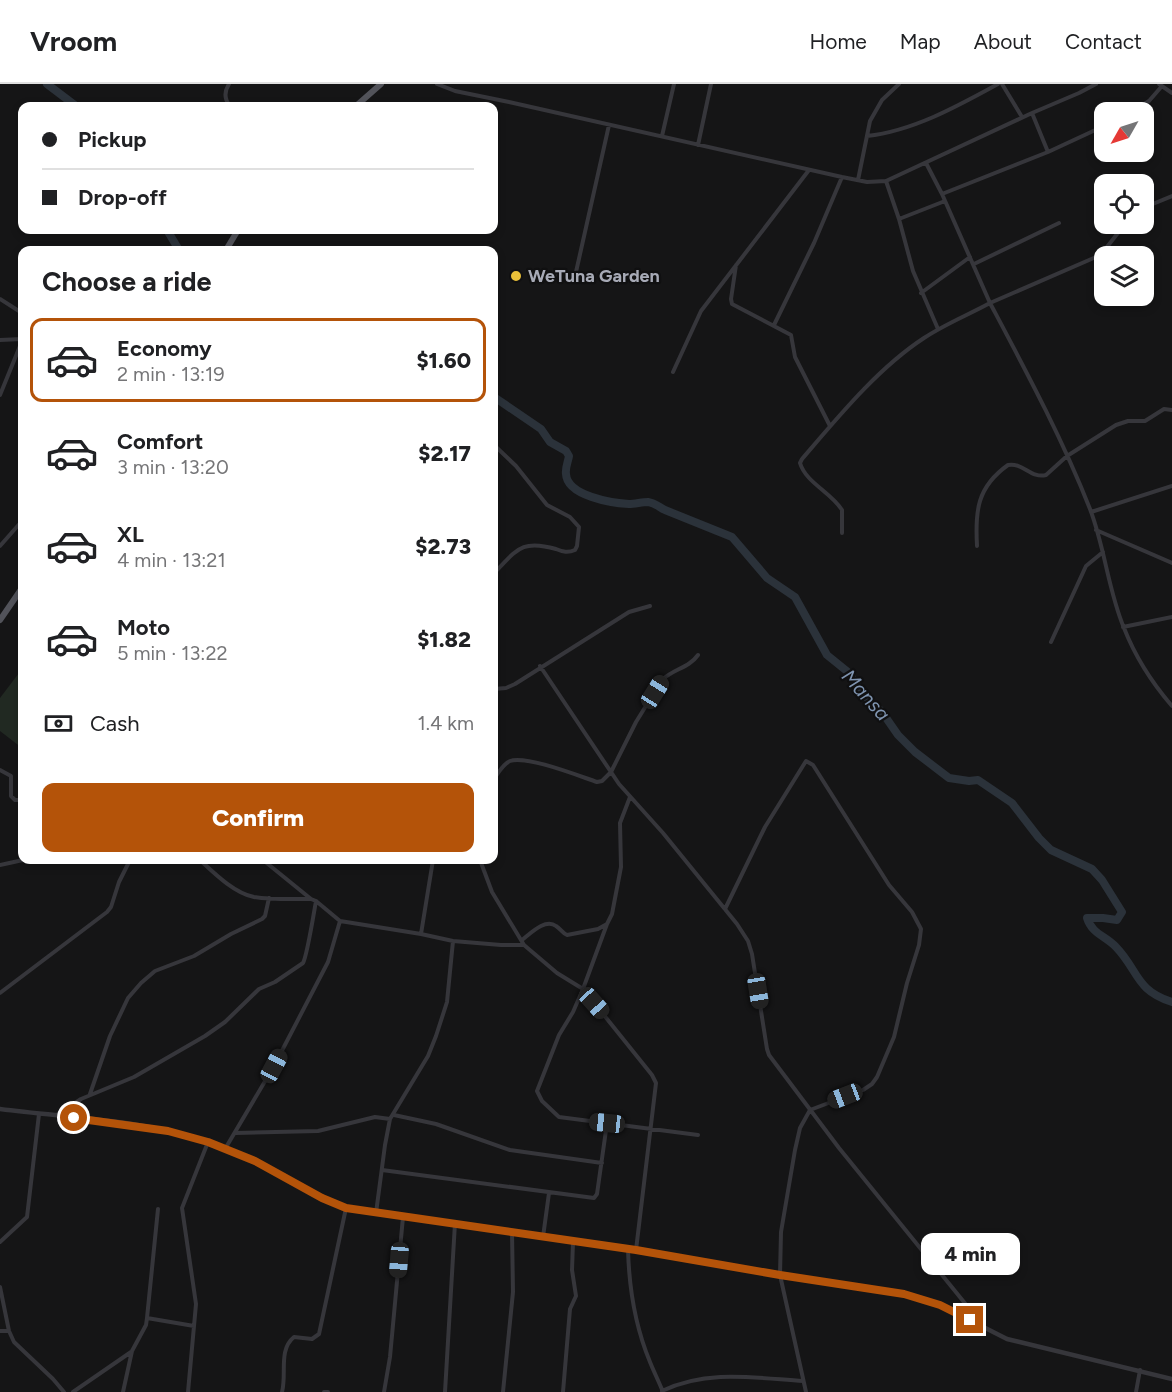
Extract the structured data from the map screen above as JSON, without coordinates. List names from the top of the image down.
{
  "water": ["Mansa"],
  "places": ["WeTuna Garden"],
  "north": "bottom left",
  "page": {
    "header": "Vroom",
    "nav": [
      "Home",
      "Map",
      "About",
      "Contact"
    ],
    "banner": ["Pickup", "Drop-off"],
    "heading": "Choose a ride",
    "list": [
      {
        "name": "Economy",
        "note": "2 min · 13:19",
        "value": "$1.60"
      },
      {
        "name": "Comfort",
        "note": "3 min · 13:20",
        "value": "$2.17"
      },
      {
        "name": "XL",
        "note": "4 min · 13:21",
        "value": "$2.73"
      },
      {
        "name": "Moto",
        "note": "5 min · 13:22",
        "value": "$1.82"
      }
    ],
    "pay": ["Cash", "1.4 km"],
    "buttons": "Confirm",
    "bubble": "4 min"
  }
}
